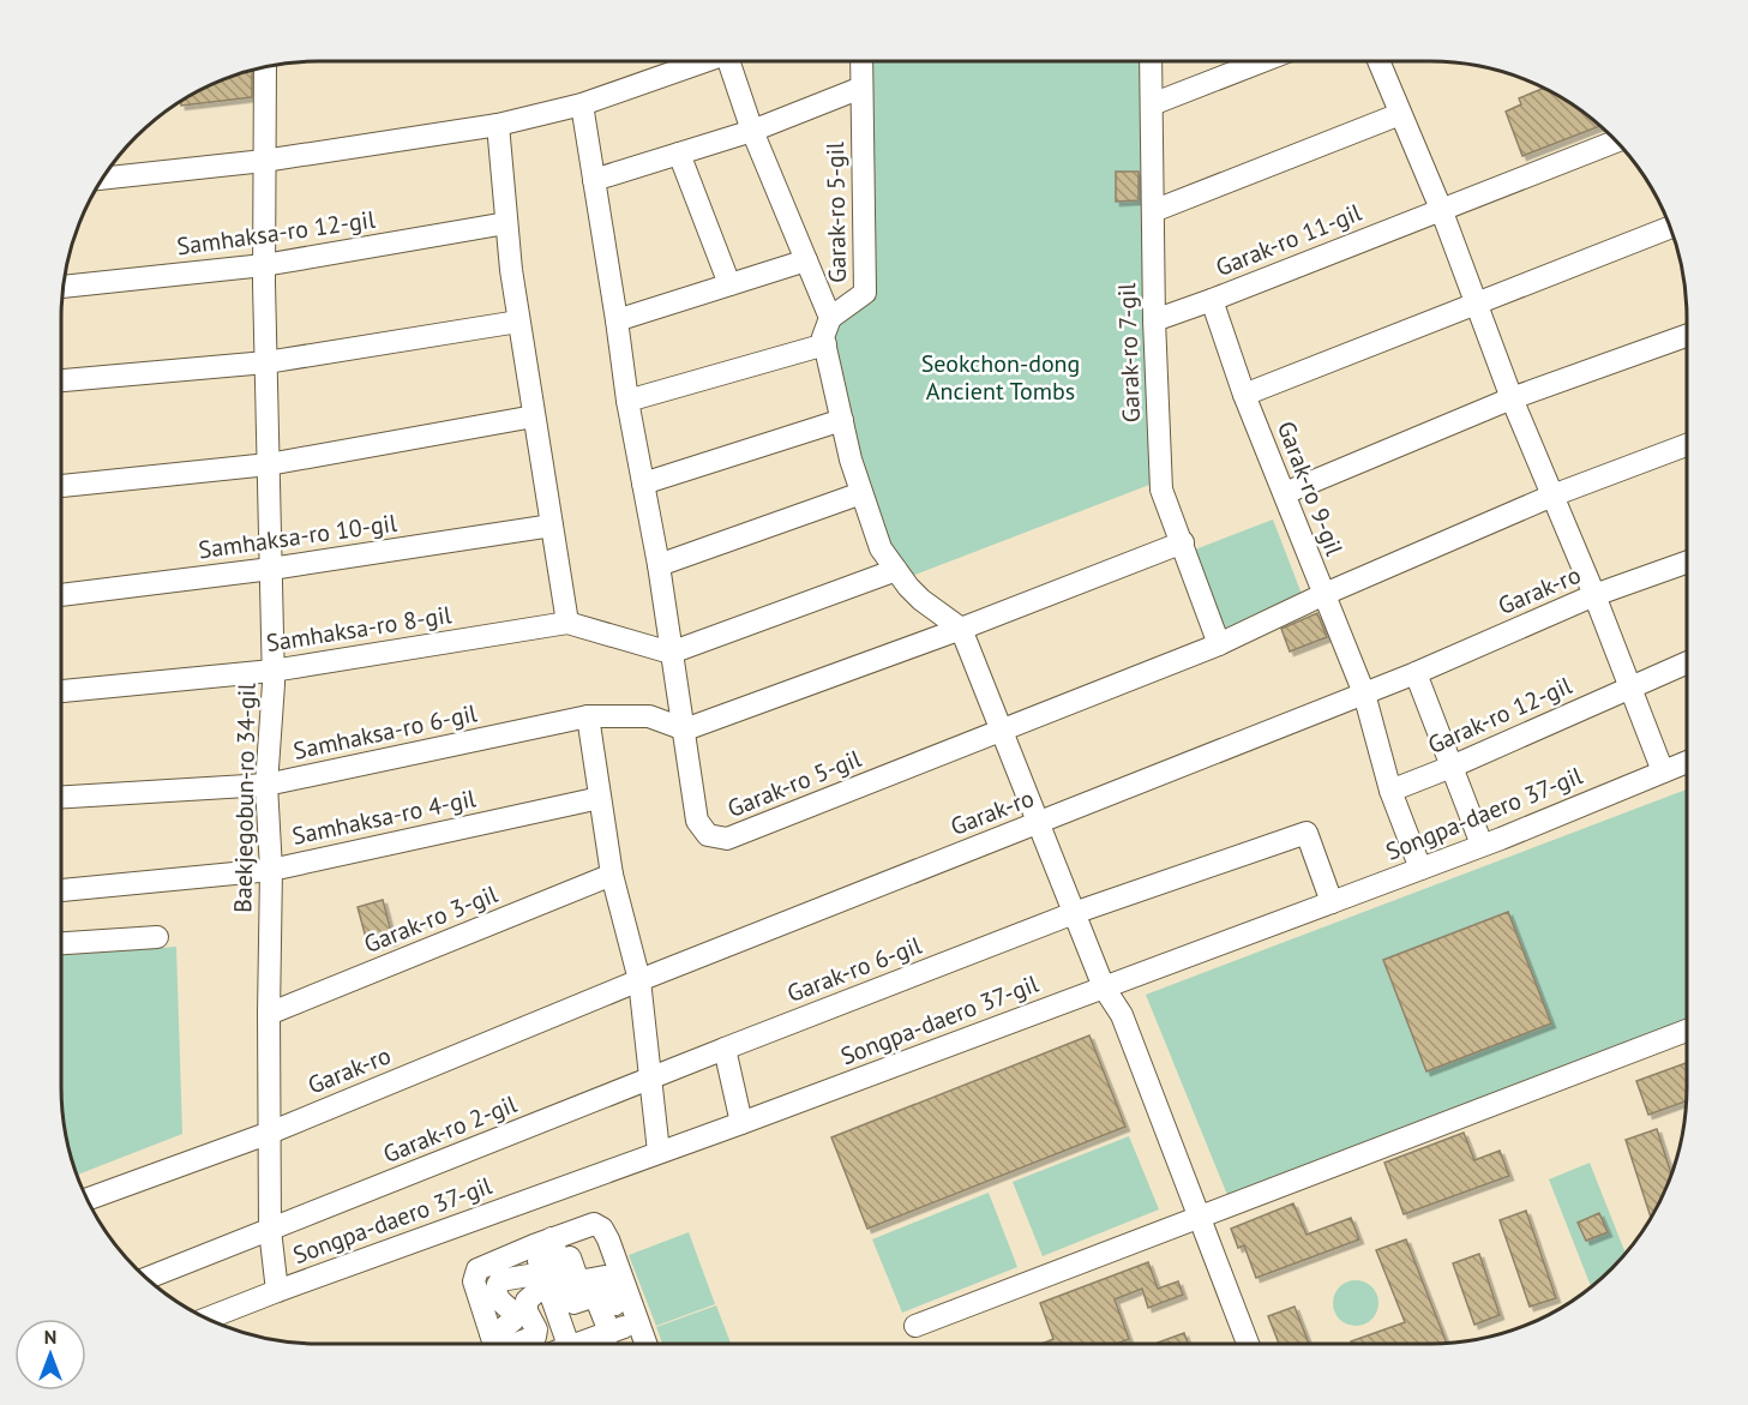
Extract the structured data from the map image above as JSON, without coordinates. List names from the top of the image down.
{
  "streets": {
    "street": [
      "Garak-ro 5-gil",
      "Samhaksa-ro 12-gil",
      "Garak-ro 11-gil",
      "Garak-ro 7-gil",
      "Garak-ro 9-gil",
      "Samhaksa-ro 10-gil",
      "Garak-ro",
      "Samhaksa-ro 8-gil",
      "Garak-ro 12-gil",
      "Samhaksa-ro 6-gil",
      "Baekjegobun-ro 34-gil",
      "Songpa-daero 37-gil",
      "Samhaksa-ro 4-gil",
      "Garak-ro 3-gil",
      "Garak-ro 6-gil",
      "Garak-ro 2-gil"
    ]
  },
  "crossings": [
    ["Garak-ro 5-gil", "Garak-ro 7-gil"],
    ["Garak-ro 5-gil", "Garak-ro 9-gil"],
    ["Garak-ro 5-gil", "Samhaksa-ro 8-gil"],
    ["Garak-ro 5-gil", "Samhaksa-ro 6-gil"],
    ["Samhaksa-ro 12-gil", "Baekjegobun-ro 34-gil"],
    ["Garak-ro 11-gil", "Garak-ro 7-gil"],
    ["Garak-ro 11-gil", "Garak-ro 9-gil"],
    ["Garak-ro 9-gil", "Garak-ro"],
    ["Samhaksa-ro 10-gil", "Baekjegobun-ro 34-gil"],
    ["Garak-ro", "Baekjegobun-ro 34-gil"],
    ["Samhaksa-ro 8-gil", "Baekjegobun-ro 34-gil"],
    ["Samhaksa-ro 6-gil", "Baekjegobun-ro 34-gil"],
    ["Baekjegobun-ro 34-gil", "Samhaksa-ro 4-gil"],
    ["Baekjegobun-ro 34-gil", "Garak-ro 3-gil"],
    ["Songpa-daero 37-gil", "Garak-ro 6-gil"],
    ["Garak-ro 6-gil", "Garak-ro 2-gil"]
  ],
  "parks": ["Seokchon-dong Ancient Tombs"],
  "north": "top"
}
